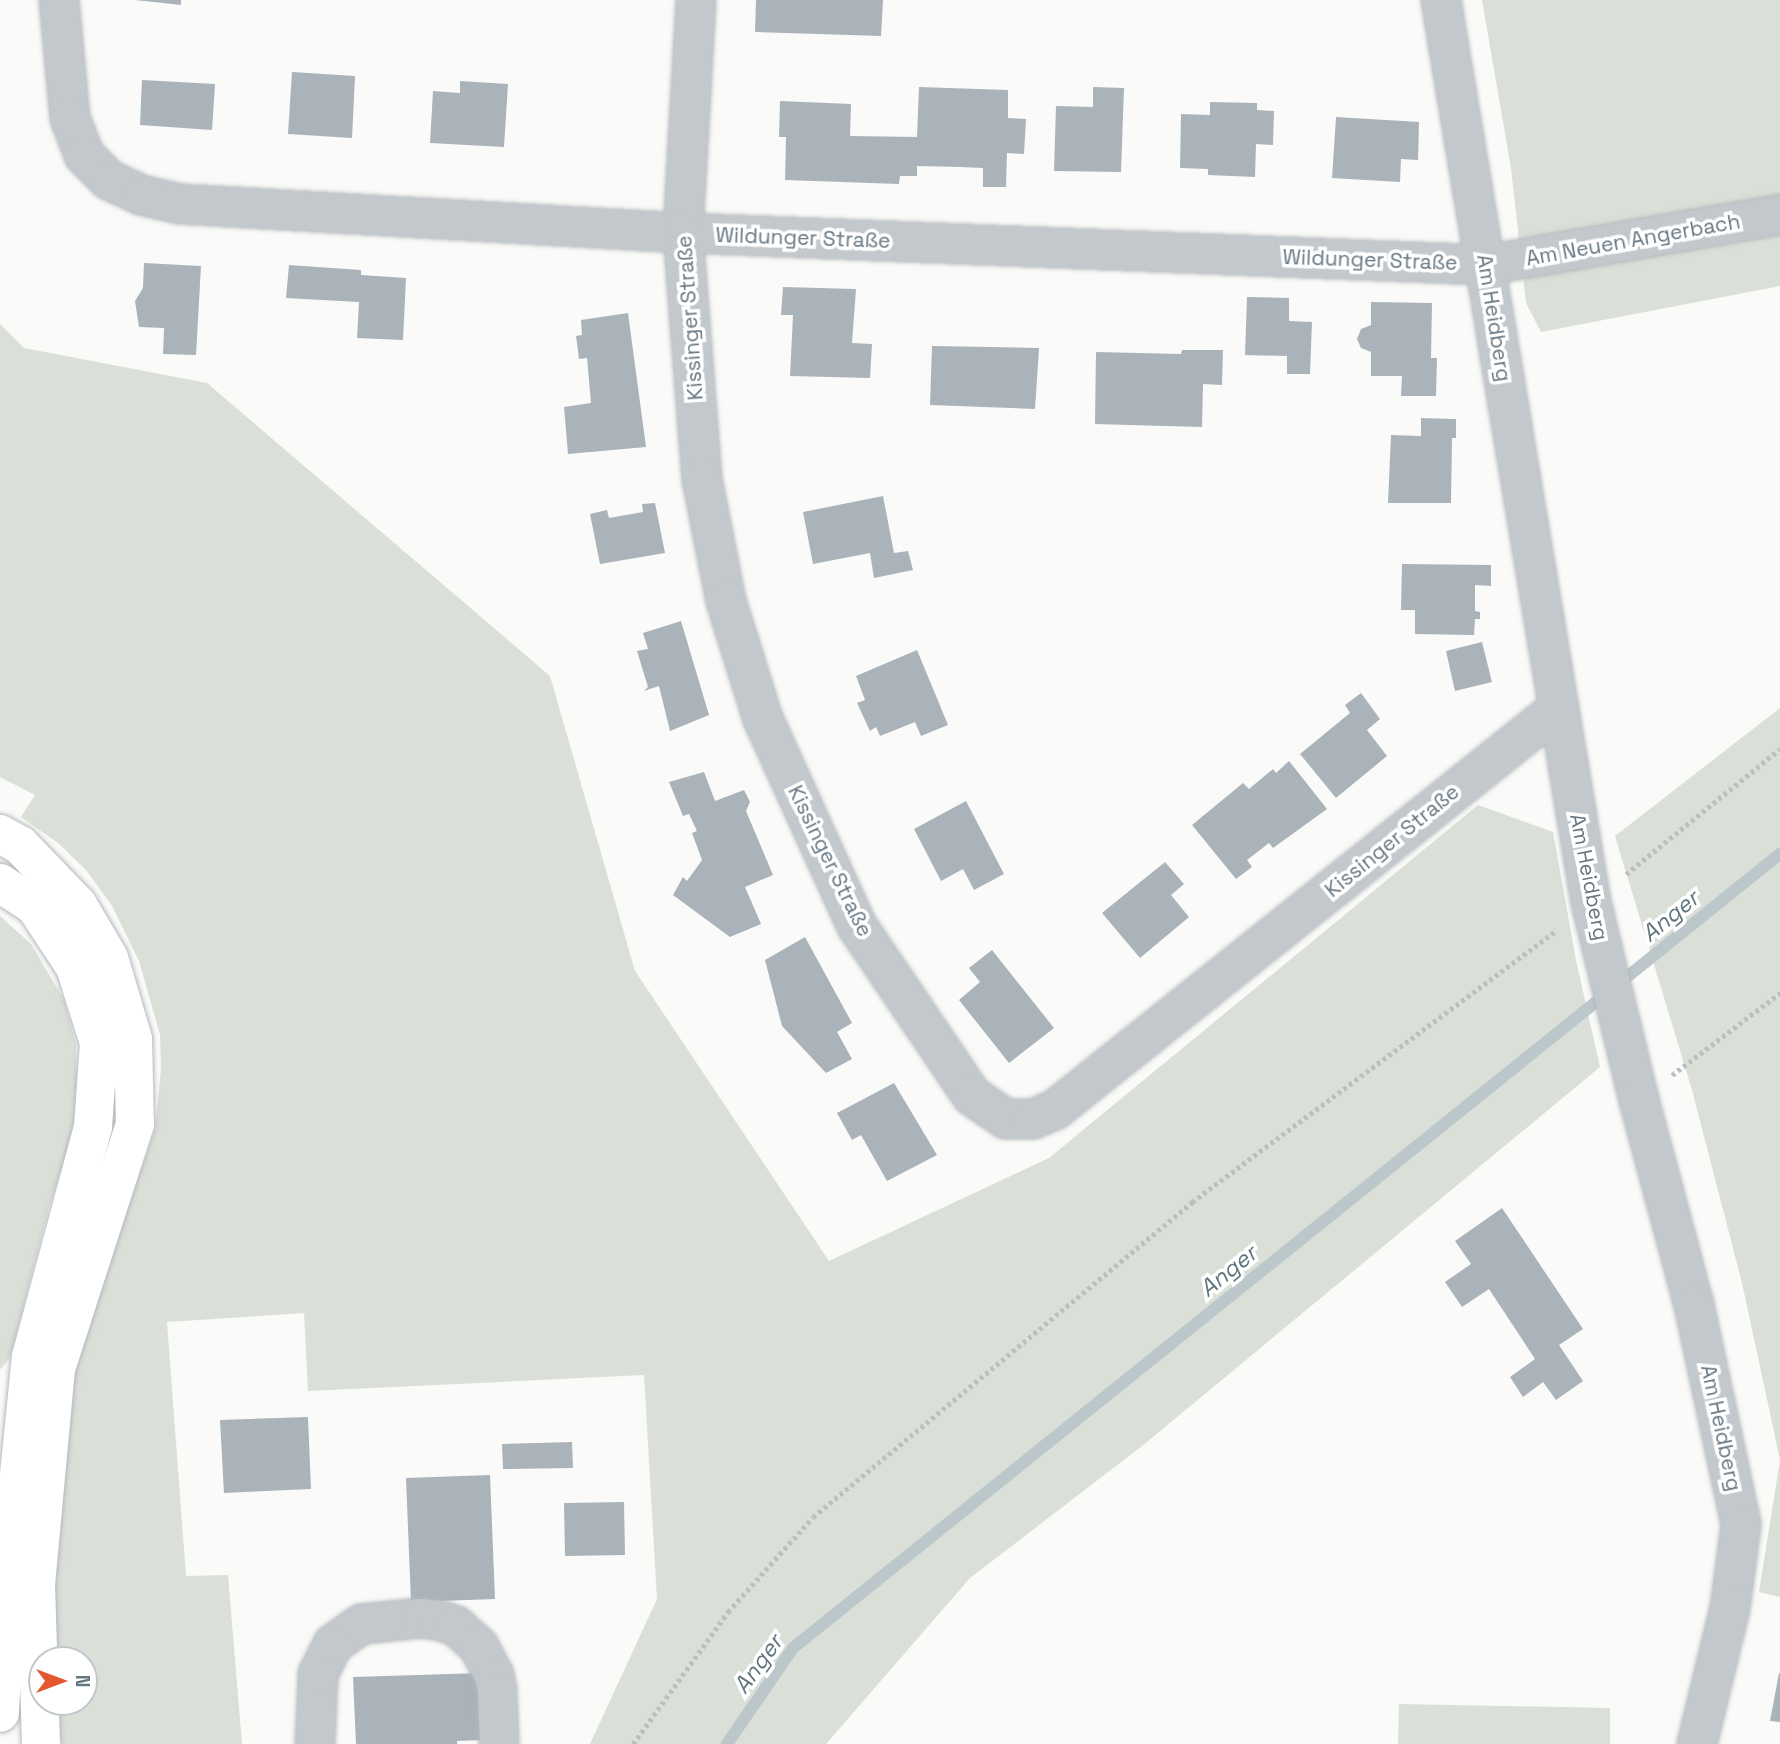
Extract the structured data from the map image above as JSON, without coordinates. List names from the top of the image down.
{
  "streets": {
    "street": [
      "Wildunger Straße",
      "Am Neuen Angerbach",
      "Kissinger Straße",
      "Am Heidberg"
    ]
  },
  "crossings": [
    ["Wildunger Straße", "Am Neuen Angerbach"],
    ["Wildunger Straße", "Kissinger Straße"],
    ["Wildunger Straße", "Am Heidberg"],
    ["Am Neuen Angerbach", "Am Heidberg"],
    ["Kissinger Straße", "Am Heidberg"]
  ],
  "water": ["Anger"],
  "north": "right"
}
